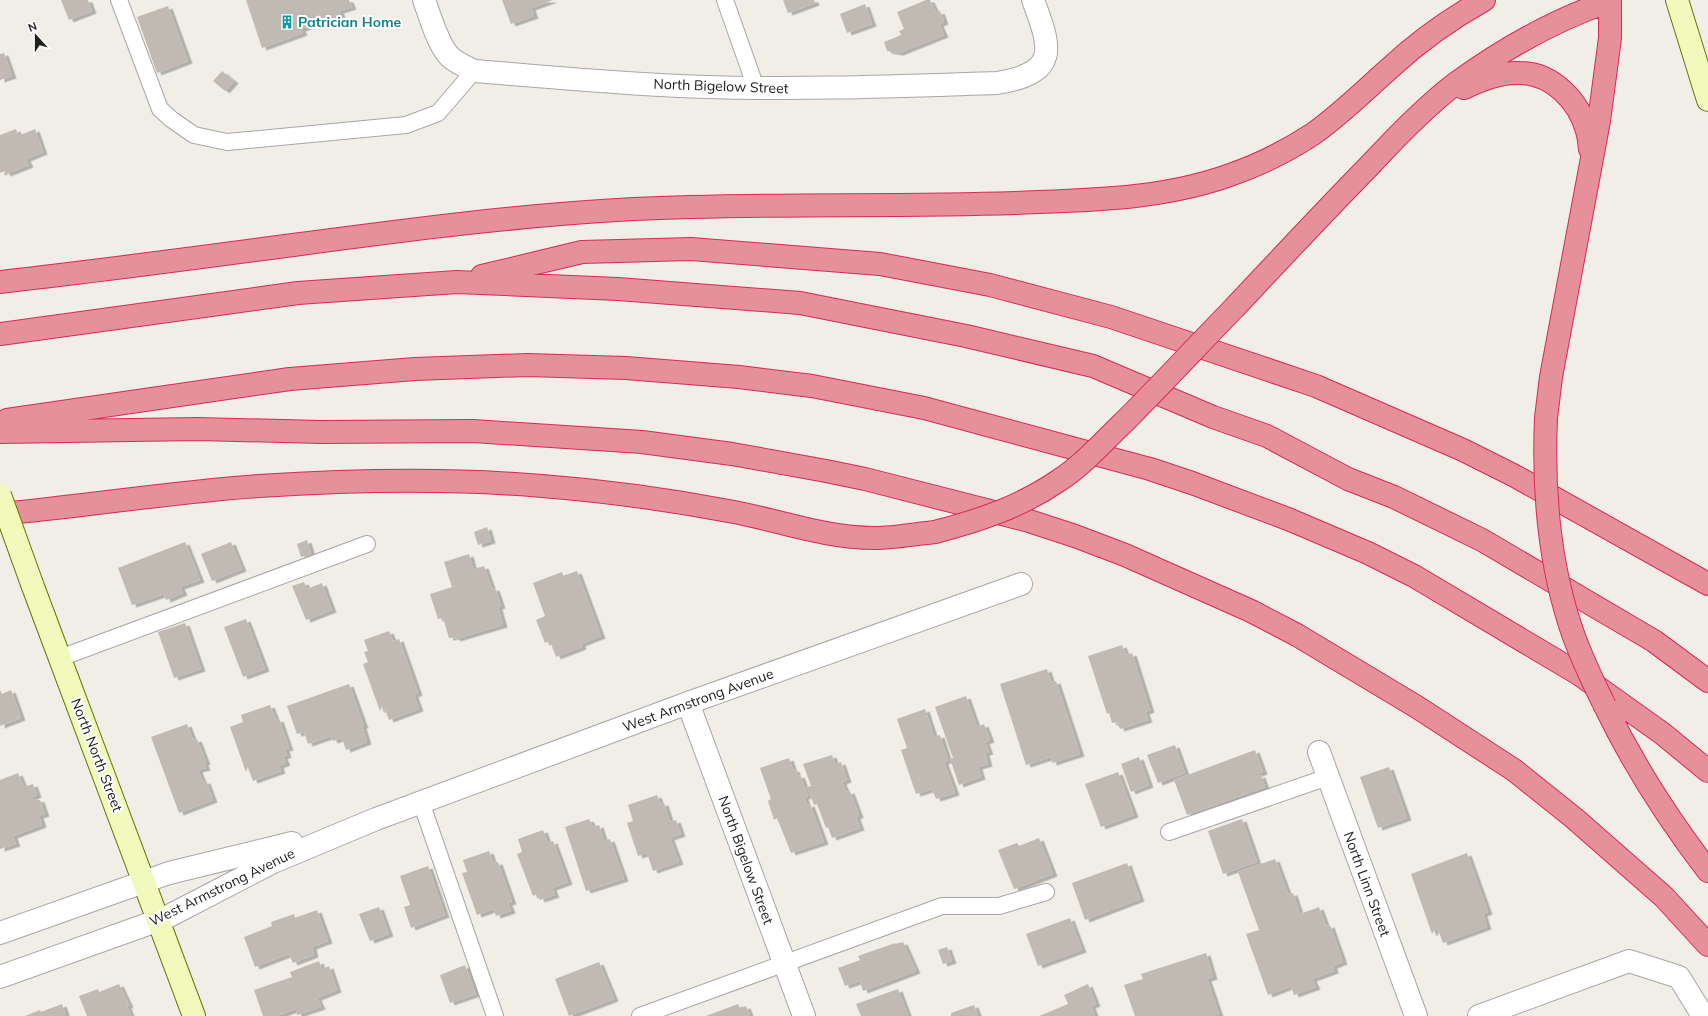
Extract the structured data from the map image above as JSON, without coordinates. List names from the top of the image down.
{
  "streets": {
    "street": [
      "North Bigelow Street",
      "West Armstrong Avenue",
      "North North Street",
      "North Linn Street"
    ]
  },
  "crossings": [
    ["North Bigelow Street", "West Armstrong Avenue"],
    ["West Armstrong Avenue", "North North Street"]
  ],
  "places": {
    "building": ["Patrician Home"]
  },
  "north": "top"
}
